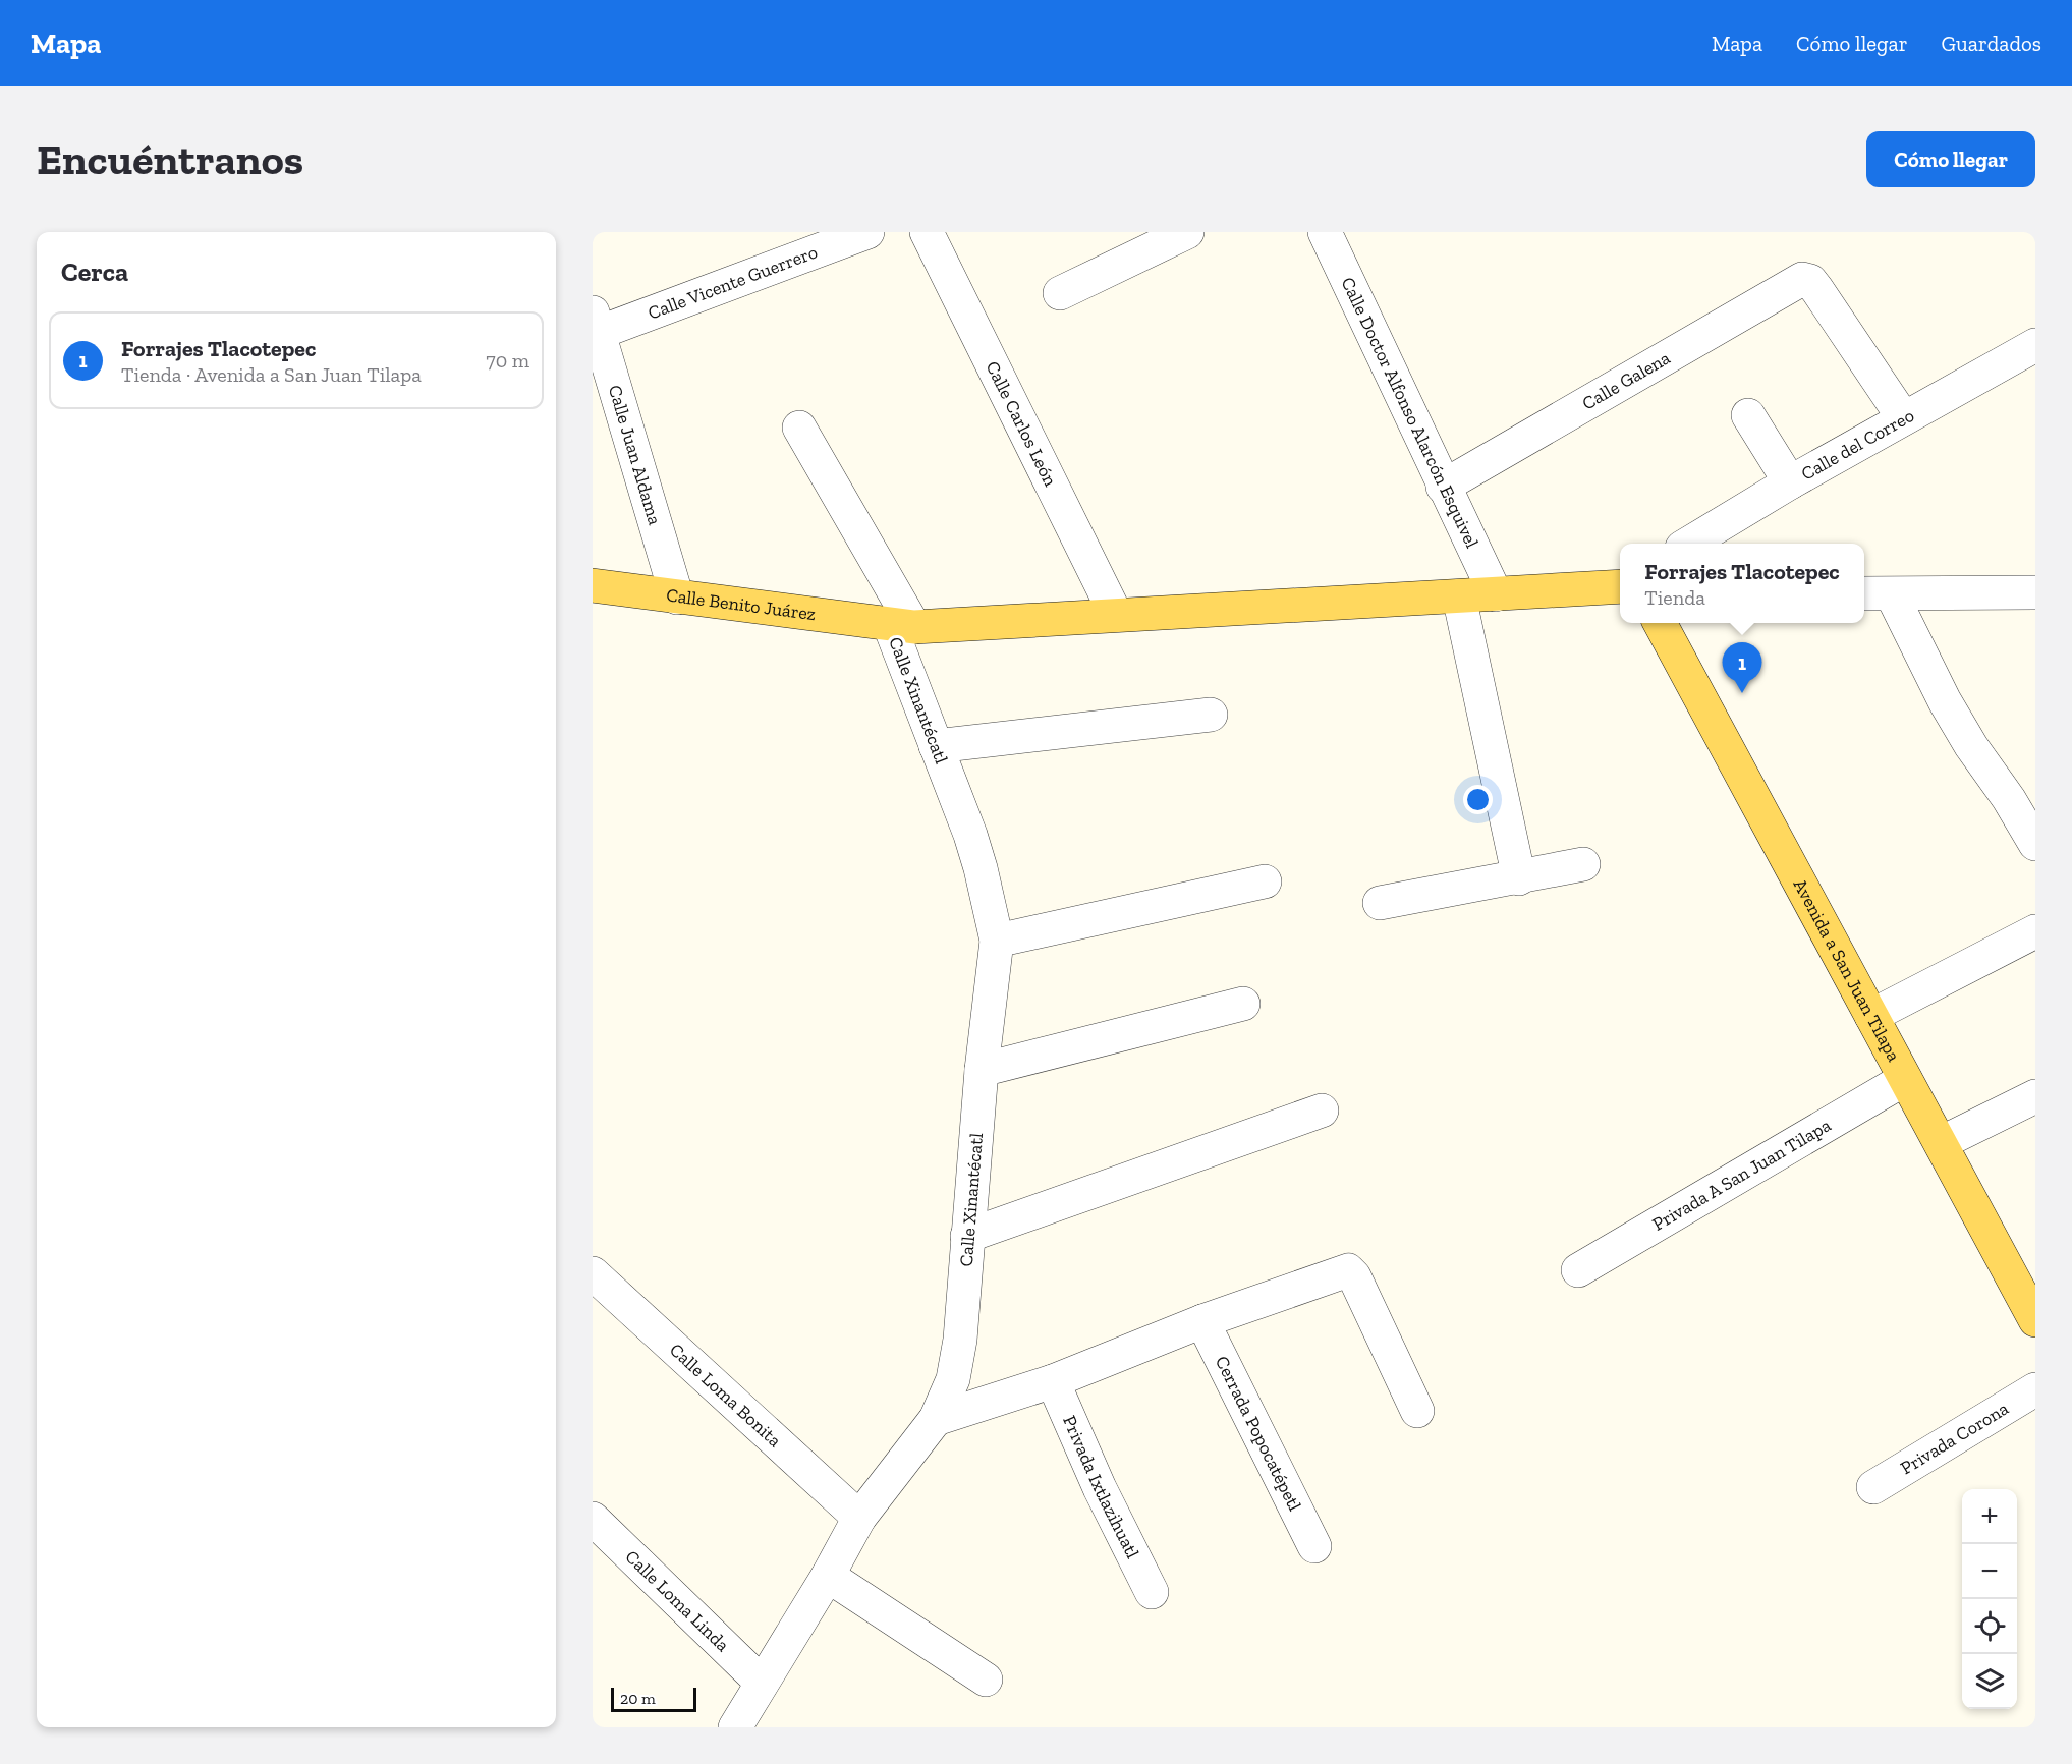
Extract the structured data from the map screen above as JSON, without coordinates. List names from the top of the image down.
{
  "streets": {
    "main road": ["Calle Benito Juárez", "Avenida a San Juan Tilapa"],
    "street": [
      "Calle Vicente Guerrero",
      "Calle Galena",
      "Calle Doctor Alfonso Alarcón Esquivel",
      "Calle Carlos León",
      "Calle del Correo",
      "Calle Juan Aldama",
      "Calle Xinantécatl",
      "Privada A San Juan Tilapa",
      "Calle Loma Bonita",
      "Cerrada Popocatépetl",
      "Privada Corona",
      "Privada Ixtlazihuatl",
      "Calle Loma Linda"
    ]
  },
  "crossings": [
    ["Calle Vicente Guerrero", "Calle Juan Aldama"],
    ["Calle Galena", "Calle Doctor Alfonso Alarcón Esquivel"],
    ["Calle Galena", "Calle del Correo"],
    ["Calle Doctor Alfonso Alarcón Esquivel", "Calle Benito Juárez"],
    ["Calle Carlos León", "Calle Benito Juárez"],
    ["Calle Juan Aldama", "Calle Benito Juárez"],
    ["Calle Benito Juárez", "Calle Xinantécatl"],
    ["Calle Xinantécatl", "Calle Loma Bonita"],
    ["Calle Xinantécatl", "Calle Loma Linda"],
    ["Avenida a San Juan Tilapa", "Privada A San Juan Tilapa"]
  ],
  "scale_bar": "20 m",
  "page": {
    "header": "Mapa",
    "nav": ["Mapa", "Cómo llegar", "Guardados"],
    "buttons": "Cómo llegar",
    "title": "Encuéntranos",
    "heading": "Cerca",
    "list": [
      {
        "mark": "1",
        "name": "Forrajes Tlacotepec",
        "note": "Tienda · Avenida a San Juan Tilapa",
        "value": "70 m"
      }
    ],
    "popup": ["Forrajes Tlacotepec", "Tienda"],
    "pins": "1",
    "map_buttons": ["+", "−"],
    "scale": "20 m"
  }
}
